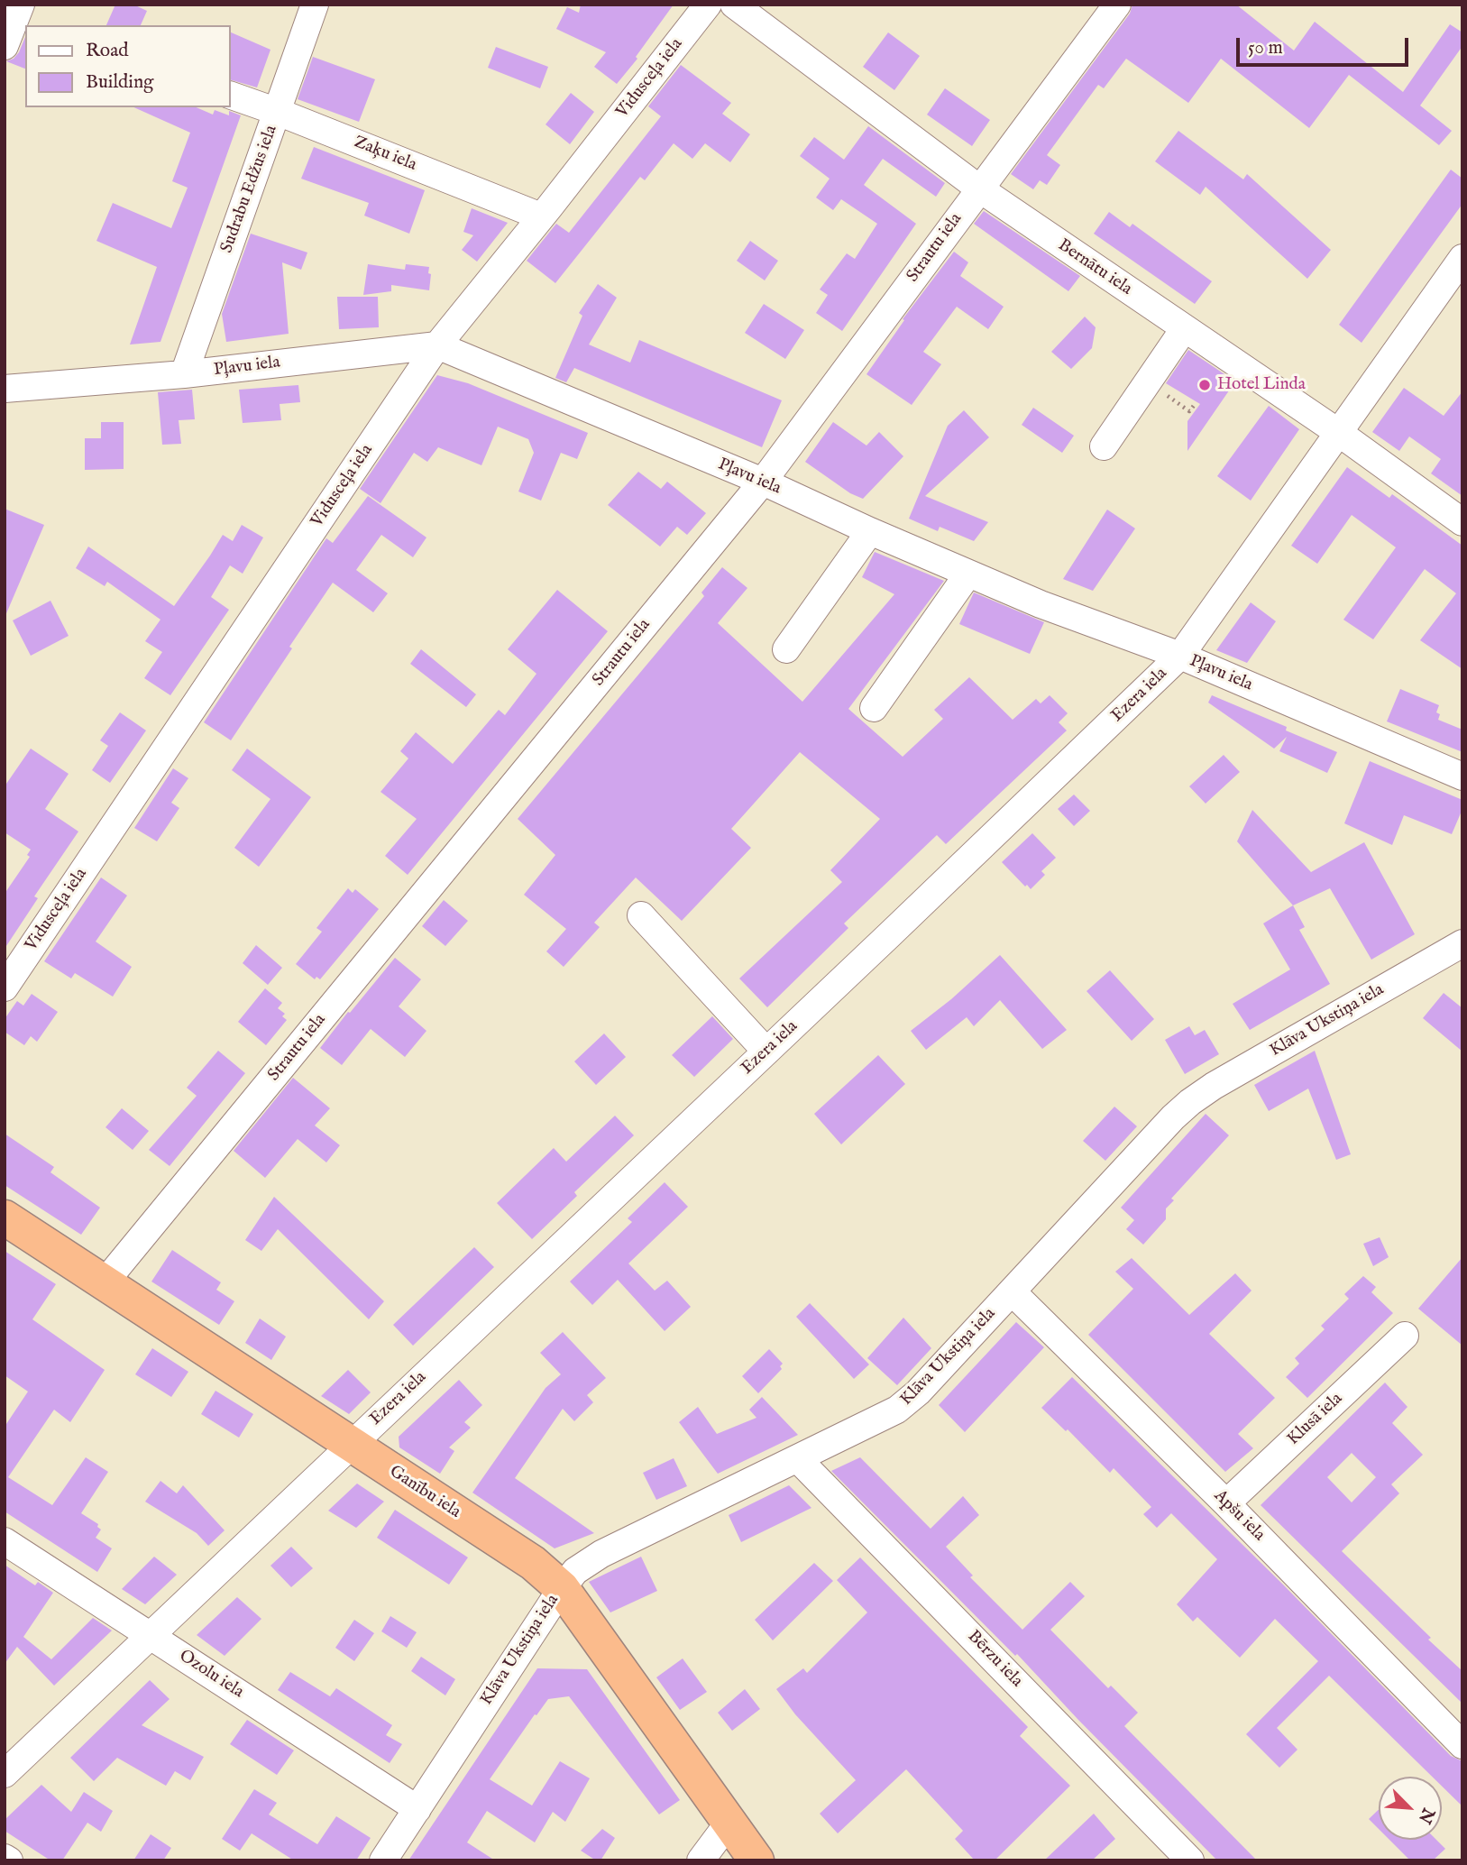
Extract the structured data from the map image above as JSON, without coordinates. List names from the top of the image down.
{
  "streets": {
    "highway": ["Ganību iela"],
    "street": [
      "Vidusceļa iela",
      "Zaķu iela",
      "Sudrabu Edžus iela",
      "Strautu iela",
      "Bernātu iela",
      "Pļavu iela",
      "Ezera iela",
      "Klāva Ukstiņa iela",
      "Klusā iela",
      "Apšu iela",
      "Bērzu iela",
      "Ozolu iela"
    ]
  },
  "crossings": [
    ["Vidusceļa iela", "Zaķu iela"],
    ["Vidusceļa iela", "Pļavu iela"],
    ["Zaķu iela", "Sudrabu Edžus iela"],
    ["Sudrabu Edžus iela", "Pļavu iela"],
    ["Strautu iela", "Bernātu iela"],
    ["Strautu iela", "Pļavu iela"],
    ["Strautu iela", "Ganību iela"],
    ["Bernātu iela", "Ezera iela"],
    ["Pļavu iela", "Ezera iela"],
    ["Ezera iela", "Ganību iela"],
    ["Ezera iela", "Ozolu iela"],
    ["Klāva Ukstiņa iela", "Ganību iela"],
    ["Klāva Ukstiņa iela", "Apšu iela"],
    ["Klāva Ukstiņa iela", "Bērzu iela"],
    ["Klāva Ukstiņa iela", "Ozolu iela"],
    ["Klusā iela", "Apšu iela"]
  ],
  "places": ["Hotel Linda"],
  "legend": ["Road", "Building"],
  "scale_bar": "50 m",
  "north": "bottom right"
}
